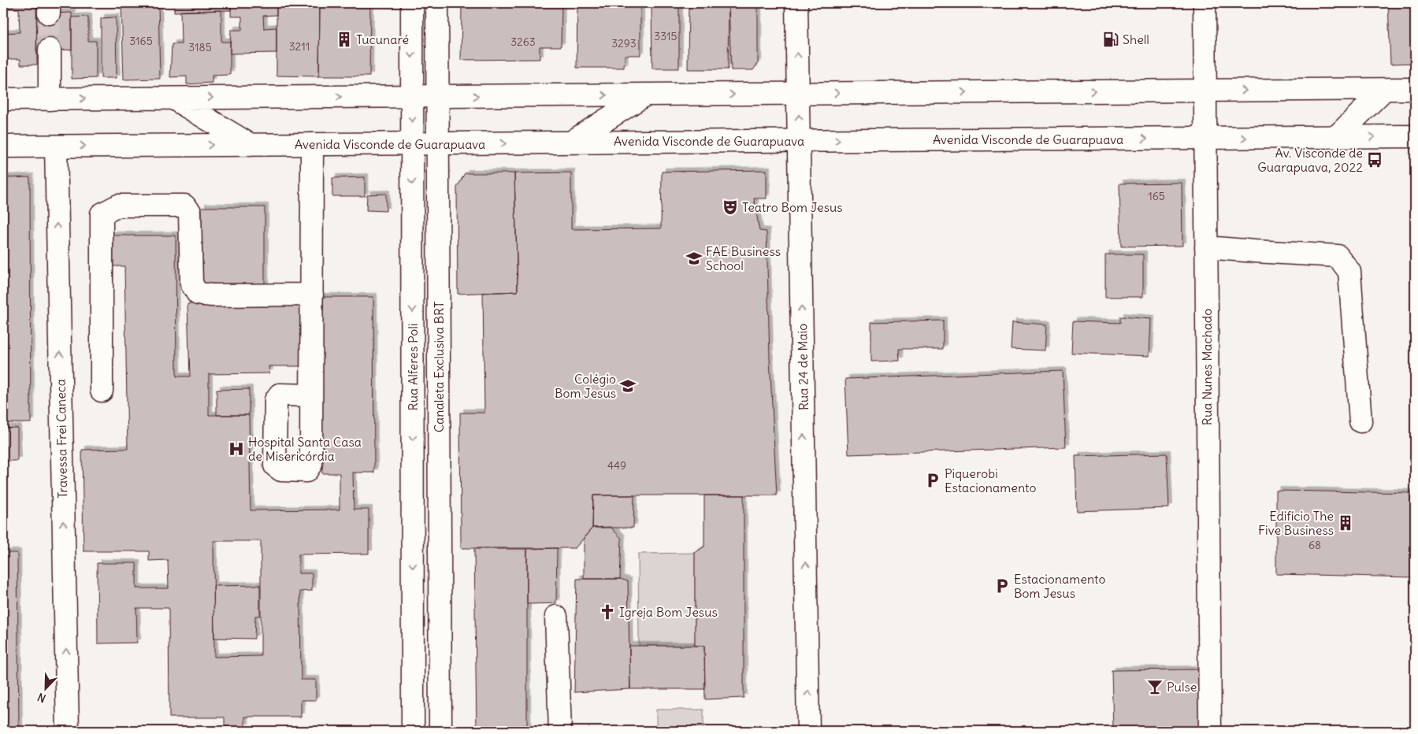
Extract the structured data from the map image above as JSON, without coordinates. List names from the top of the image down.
{
  "streets": {
    "main road": [
      "Avenida Visconde de Guarapuava",
      "Rua Alferes Poli",
      "Canaleta Exclusiva BRT",
      "Rua 24 de Maio",
      "Rua Nunes Machado",
      "Travessa Frei Caneca"
    ]
  },
  "crossings": [
    ["Avenida Visconde de Guarapuava", "Rua Alferes Poli"],
    ["Avenida Visconde de Guarapuava", "Canaleta Exclusiva BRT"],
    ["Avenida Visconde de Guarapuava", "Rua 24 de Maio"],
    ["Avenida Visconde de Guarapuava", "Rua Nunes Machado"],
    ["Avenida Visconde de Guarapuava", "Travessa Frei Caneca"]
  ],
  "one_way": ["Rua 24 de Maio", "Travessa Frei Caneca"],
  "places": {
    "building": ["Tucunaré", "Edifício The Five Business"],
    "fuel station": ["Shell"],
    "bus stop": ["Av. Visconde de Guarapuava, 2022"],
    "theatre": ["Teatro Bom Jesus"],
    "school or university": ["FAE Business School", "Colégio Bom Jesus"],
    "hospital": ["Hospital Santa Casa de Misericórdia"],
    "parking": ["Piquerobi Estacionamento", "Estacionamento Bom Jesus"],
    "church": ["Igreja Bom Jesus"],
    "bar": ["Pulse"]
  },
  "house_numbers": [
    "3315",
    "3165",
    "3263",
    "3293",
    "3211",
    "3185",
    "165",
    "449",
    "68"
  ],
  "north": "bottom left"
}
